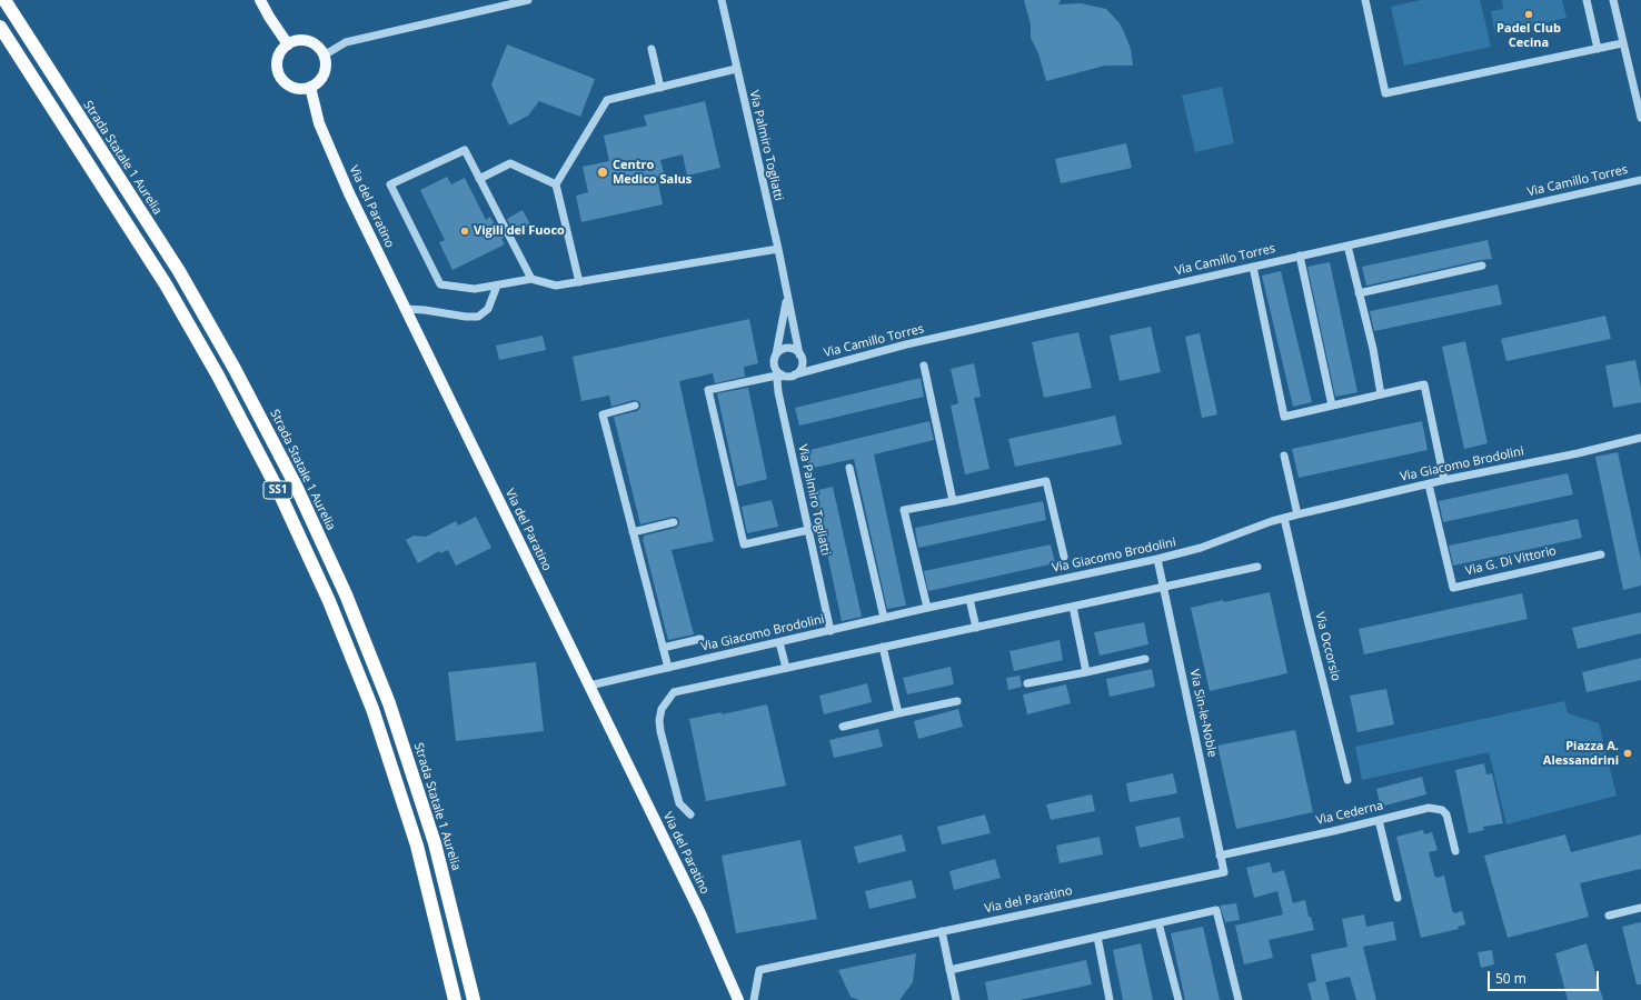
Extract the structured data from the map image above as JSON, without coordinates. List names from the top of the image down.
{
  "streets": {
    "highway": ["Strada Statale 1 Aurelia", "SS1"],
    "main road": ["Via del Paratino"],
    "street": [
      "Via Palmiro Togliatti",
      "Via Camillo Torres",
      "Via Giacomo Brodolini",
      "Via G. Di Vittorio",
      "Via Occorsio",
      "Via Sin-le-Noble",
      "Via Cederna"
    ]
  },
  "crossings": [
    ["Via Palmiro Togliatti", "Via Camillo Torres"],
    ["Via Palmiro Togliatti", "Via Giacomo Brodolini"],
    ["Via del Paratino", "Via Giacomo Brodolini"],
    ["Via del Paratino", "Via Sin-le-Noble"],
    ["Via Giacomo Brodolini", "Via G. Di Vittorio"],
    ["Via Giacomo Brodolini", "Via Occorsio"],
    ["Via Giacomo Brodolini", "Via Sin-le-Noble"],
    ["Via Sin-le-Noble", "Via Cederna"]
  ],
  "places": [
    "Padel Club Cecina",
    "Centro Medico Salus",
    "Vigili del Fuoco",
    "Piazza A. Alessandrini"
  ],
  "scale_bar": "50 m"
}
